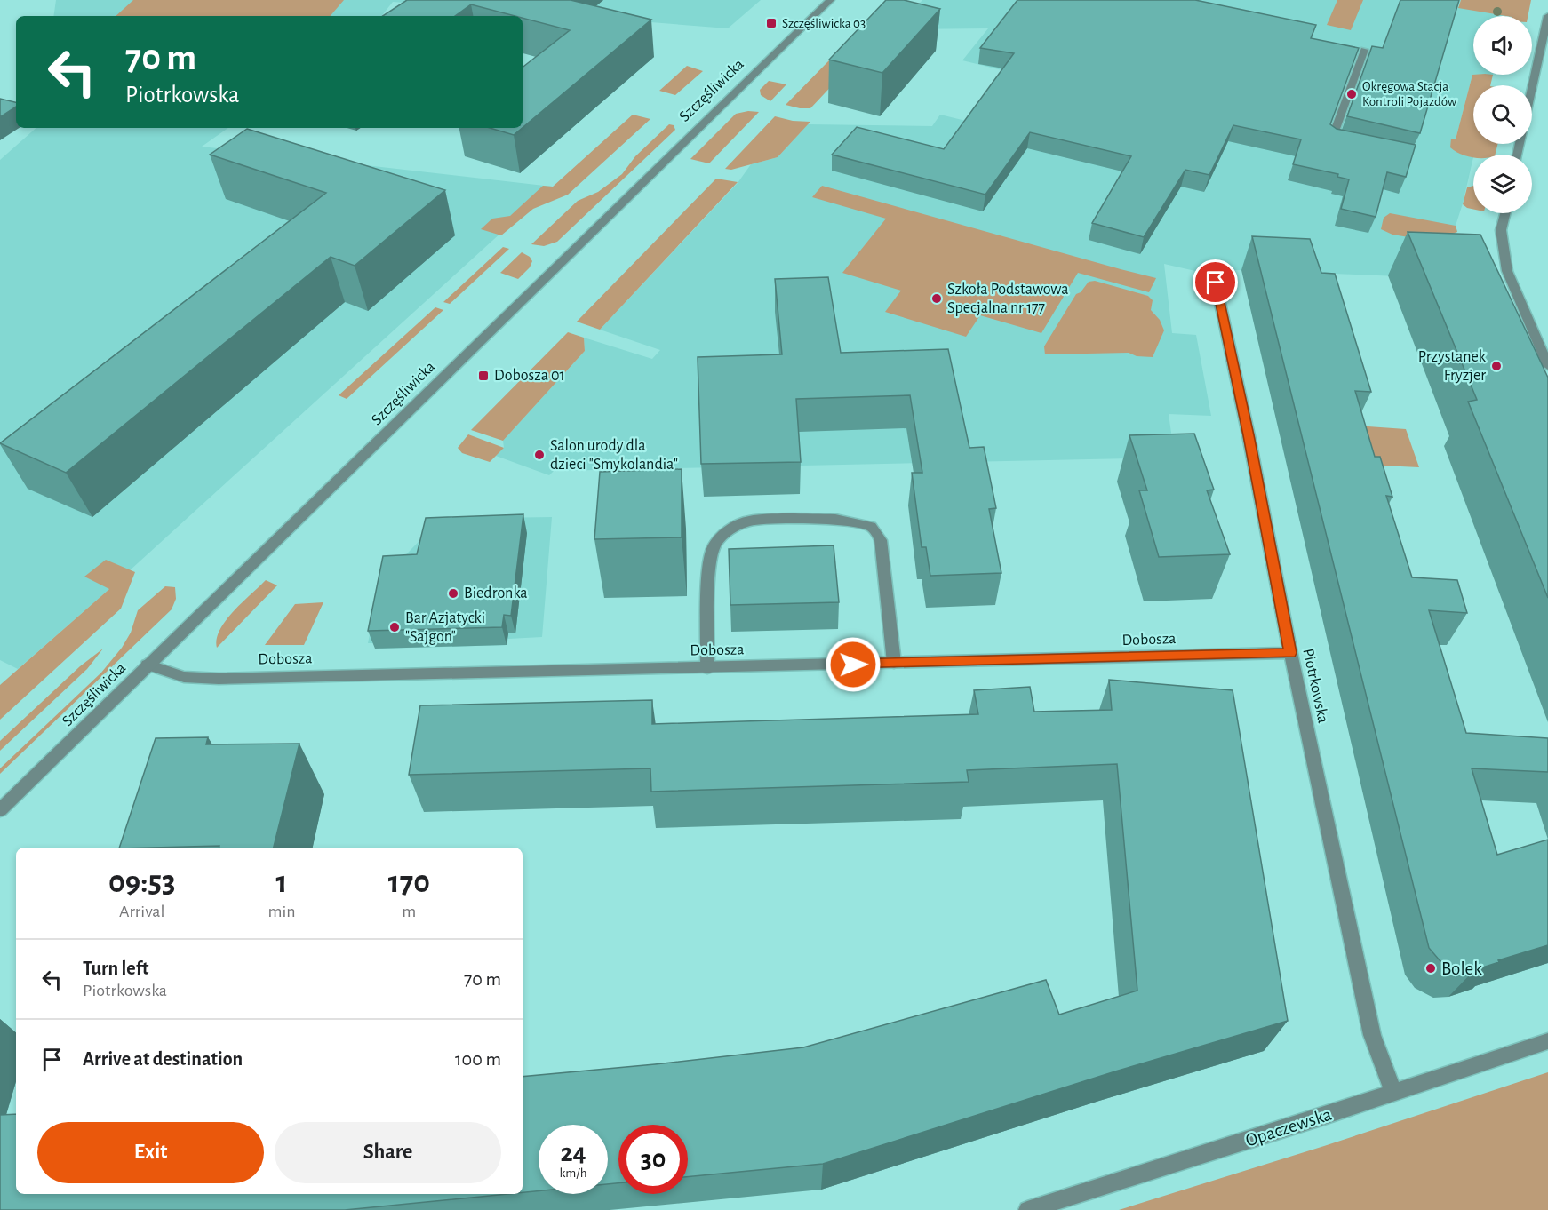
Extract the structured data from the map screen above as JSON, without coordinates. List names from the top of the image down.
{
  "streets": {
    "street": [
      "Szczęśliwicka",
      "Dobosza",
      "Piotrkowska",
      "Opaczewska"
    ]
  },
  "crossings": [
    ["Szczęśliwicka", "Dobosza"],
    ["Dobosza", "Piotrkowska"],
    ["Piotrkowska", "Opaczewska"]
  ],
  "places": {
    "transit": ["Szczęśliwicka 03", "Dobosza 01"],
    "other": [
      "Okręgowa Stacja Kontroli Pojazdów",
      "Szkoła Podstawowa Specjalna nr 177",
      "Przystanek Fryzjer",
      "Salon urody dla dzieci \"Smykolandia\"",
      "Biedronka",
      "Bar Azjatycki \"Sajgon\"",
      "Bolek"
    ]
  },
  "page": {
    "turn": ["70 m", "Piotrkowska"],
    "eta": [
      "09:53",
      "Arrival",
      "1",
      "min",
      "170",
      "m"
    ],
    "list": [
      {
        "name": "Turn left",
        "note": "Piotrkowska",
        "value": "70 m"
      },
      {
        "name": "Arrive at destination",
        "value": "100 m"
      }
    ],
    "buttons": ["Exit", "Share"],
    "speed": "24 km/h",
    "limit": "30"
  }
}
